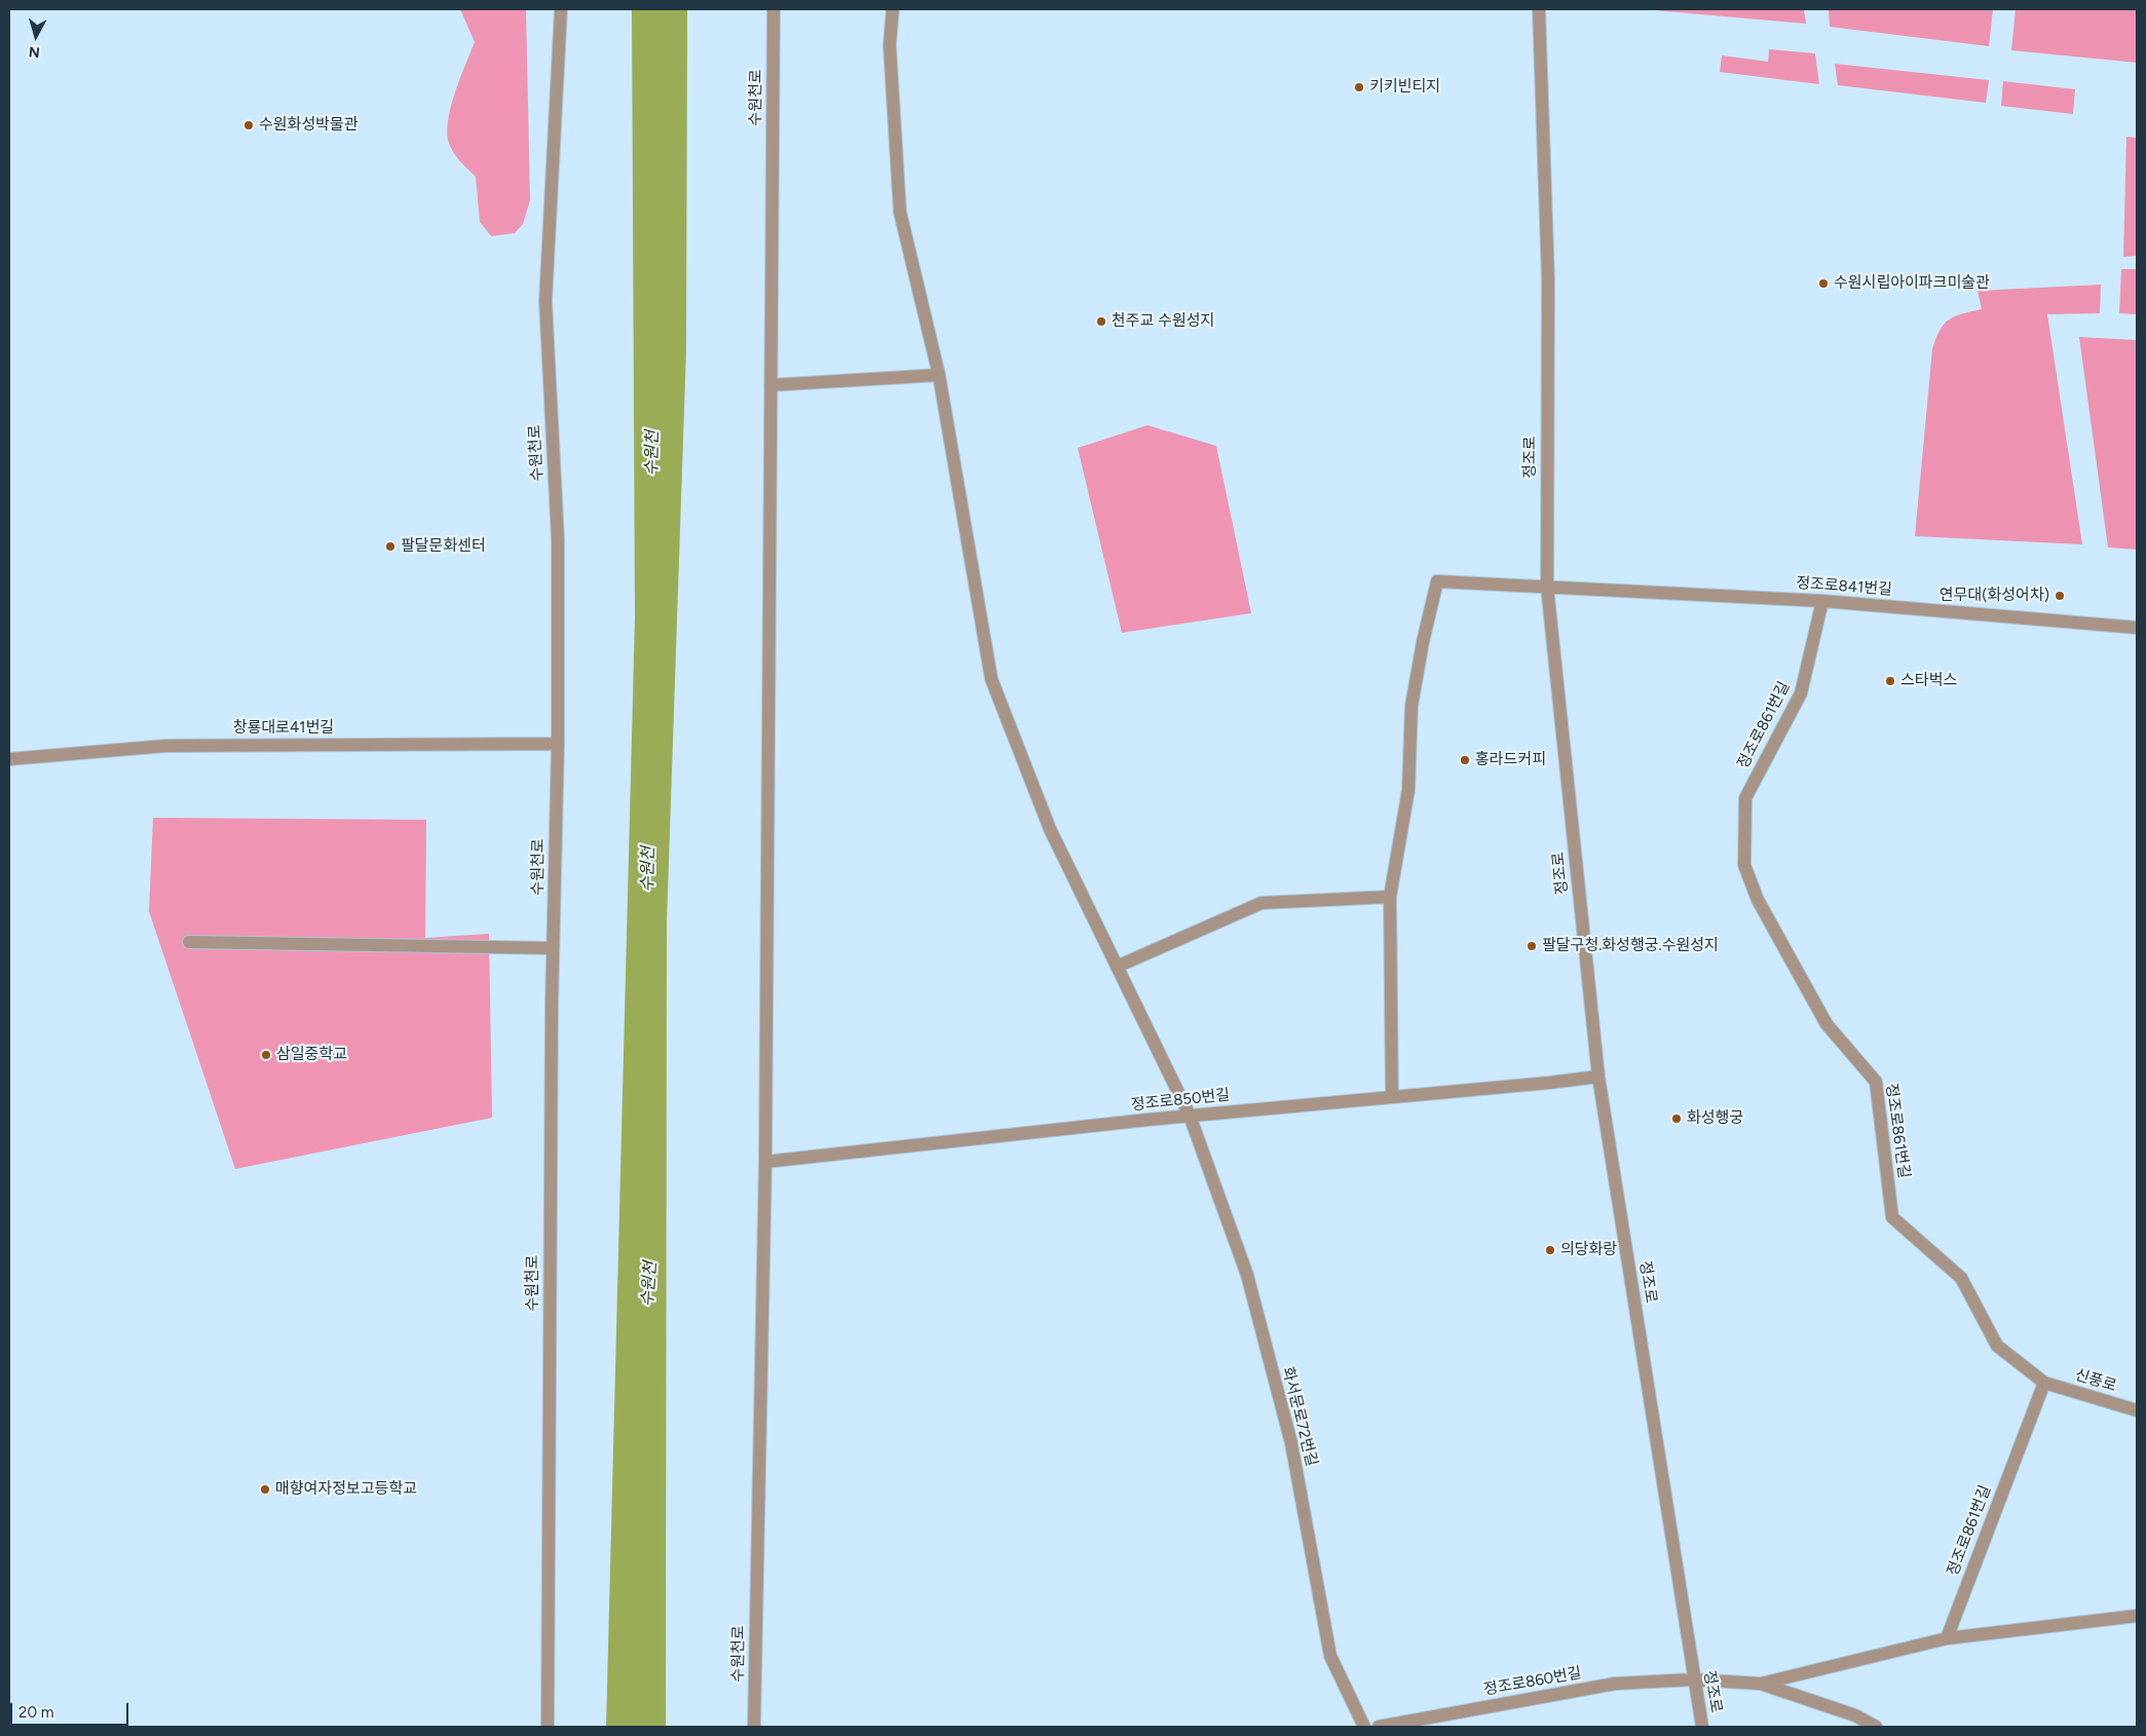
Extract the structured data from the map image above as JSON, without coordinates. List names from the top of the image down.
{
  "streets": {
    "street": [
      "수원천로",
      "정조로",
      "정조로841번길",
      "정조로861번길",
      "창룡대로41번길",
      "정조로850번길",
      "신풍로",
      "화서문로72번길",
      "정조로860번길"
    ]
  },
  "crossings": [
    ["수원천로", "창룡대로41번길"],
    ["수원천로", "정조로850번길"],
    ["정조로", "정조로841번길"],
    ["정조로", "정조로850번길"],
    ["정조로", "정조로860번길"],
    ["정조로841번길", "정조로861번길"],
    ["정조로861번길", "신풍로"],
    ["정조로850번길", "화서문로72번길"]
  ],
  "water": ["수원천"],
  "places": [
    "키키빈티지",
    "수원화성박물관",
    "수원시립아이파크미술관",
    "천주교 수원성지",
    "팔달문화센터",
    "연무대(화성어차)",
    "스타벅스",
    "홍라드커피",
    "팔달구청.화성행궁.수원성지",
    "삼일중학교",
    "화성행궁",
    "의당화랑",
    "매향여자정보고등학교"
  ],
  "scale_bar": "20 m",
  "north": "bottom"
}
